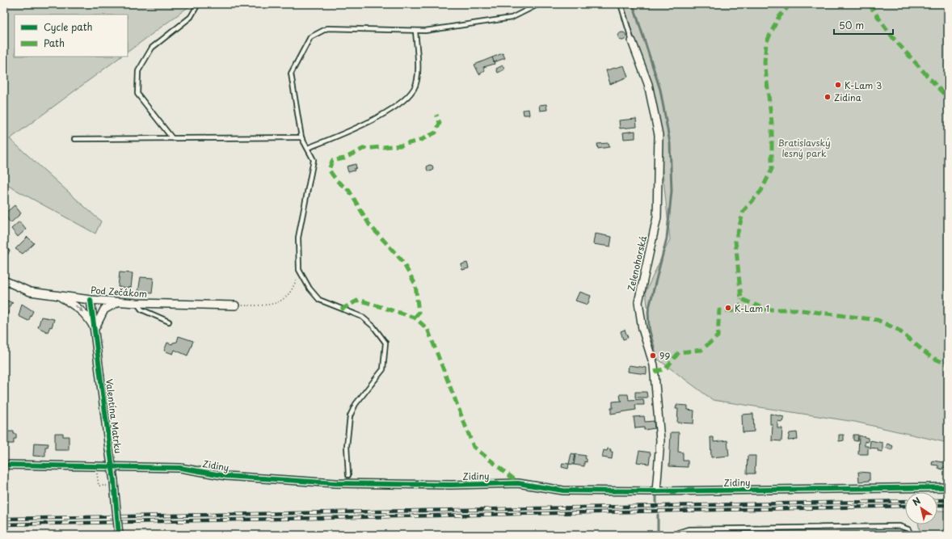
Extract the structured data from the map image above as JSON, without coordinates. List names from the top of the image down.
{
  "streets": {
    "street": [
      "Zelenohorská",
      "Pod Zečákom",
      "Valentína Matrku",
      "Zidiny"
    ]
  },
  "crossings": [
    ["Zelenohorská", "Zidiny"],
    ["Pod Zečákom", "Valentína Matrku"]
  ],
  "parks": ["Bratislavský lesný park"],
  "places": [
    "K-Lam 3",
    "Zidina",
    "K-Lam 1",
    "99"
  ],
  "legend": ["Cycle path", "Path"],
  "scale_bar": "50 m",
  "north": "top left"
}
